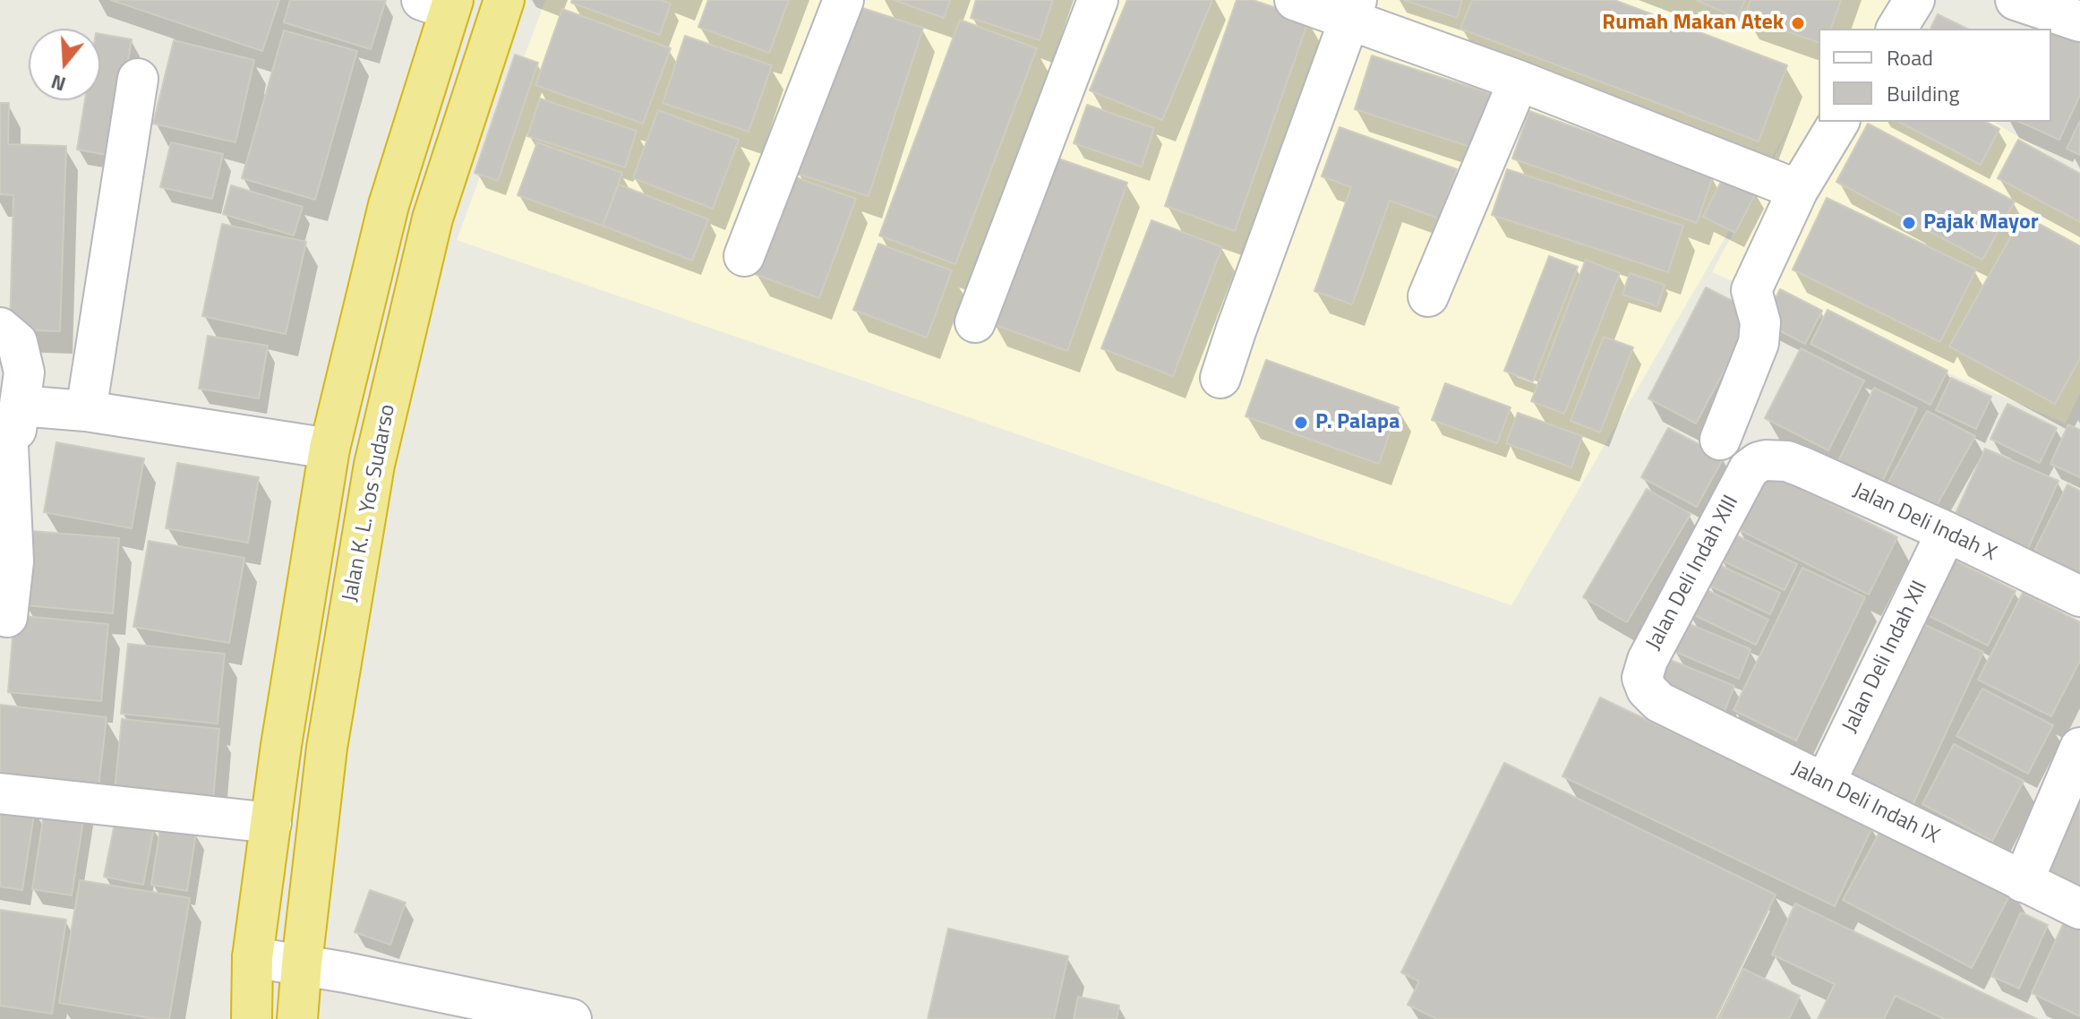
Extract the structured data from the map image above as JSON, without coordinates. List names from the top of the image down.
{
  "streets": {
    "highway": ["Jalan K. L. Yos Sudarso"],
    "street": [
      "Jalan Deli Indah X",
      "Jalan Deli Indah XIII",
      "Jalan Deli Indah XII",
      "Jalan Deli Indah IX"
    ]
  },
  "crossings": [
    ["Jalan Deli Indah X", "Jalan Deli Indah XIII"],
    ["Jalan Deli Indah X", "Jalan Deli Indah XII"],
    ["Jalan Deli Indah XIII", "Jalan Deli Indah IX"],
    ["Jalan Deli Indah XII", "Jalan Deli Indah IX"]
  ],
  "places": ["Rumah Makan Atek", "Pajak Mayor", "P. Palapa"],
  "legend": ["Road", "Building"],
  "north": "bottom"
}
